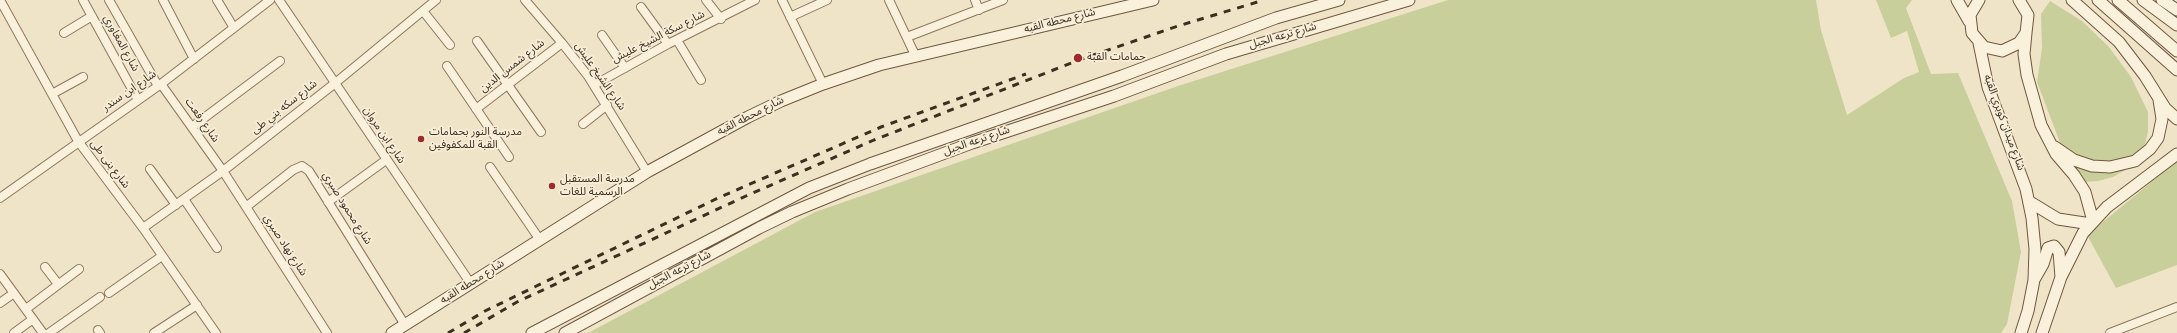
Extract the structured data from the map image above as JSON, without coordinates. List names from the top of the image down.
{
  "streets": {
    "main road": ["شارع محطه القبه", "شارع ترعه الجبل", "شارع ميدان كوبري القبه"],
    "street": [
      "شارع سكة الشيخ عليش",
      "شارع المغاوري",
      "شارع شمس الدين",
      "شارع الشيخ عليش",
      "شارع ابن سندر",
      "شارع سكه بني طى",
      "شارع رفعت",
      "شارع ابن مروان",
      "شارع بنى طى",
      "شارع محمود صبري",
      "شارع نهاد صبري"
    ]
  },
  "crossings": [
    ["شارع محطه القبه", "شارع الشيخ عليش"],
    ["شارع محطه القبه", "شارع ابن مروان"],
    ["شارع محطه القبه", "شارع محمود صبري"],
    ["شارع سكة الشيخ عليش", "شارع الشيخ عليش"],
    ["شارع المغاوري", "شارع ابن سندر"],
    ["شارع شمس الدين", "شارع الشيخ عليش"],
    ["شارع ابن سندر", "شارع رفعت"],
    ["شارع ابن سندر", "شارع بنى طى"],
    ["شارع سكه بني طى", "شارع رفعت"],
    ["شارع سكه بني طى", "شارع ابن مروان"],
    ["شارع سكه بني طى", "شارع بنى طى"],
    ["شارع سكه بني طى", "شارع نهاد صبري"],
    ["شارع رفعت", "شارع نهاد صبري"],
    ["شارع محمود صبري", "شارع نهاد صبري"]
  ],
  "places": ["حمامات القبة", "مدرسة النور بحمامات القبة للمكفوفين", "مدرسة المستقبل الرسمية للغات"]
}
